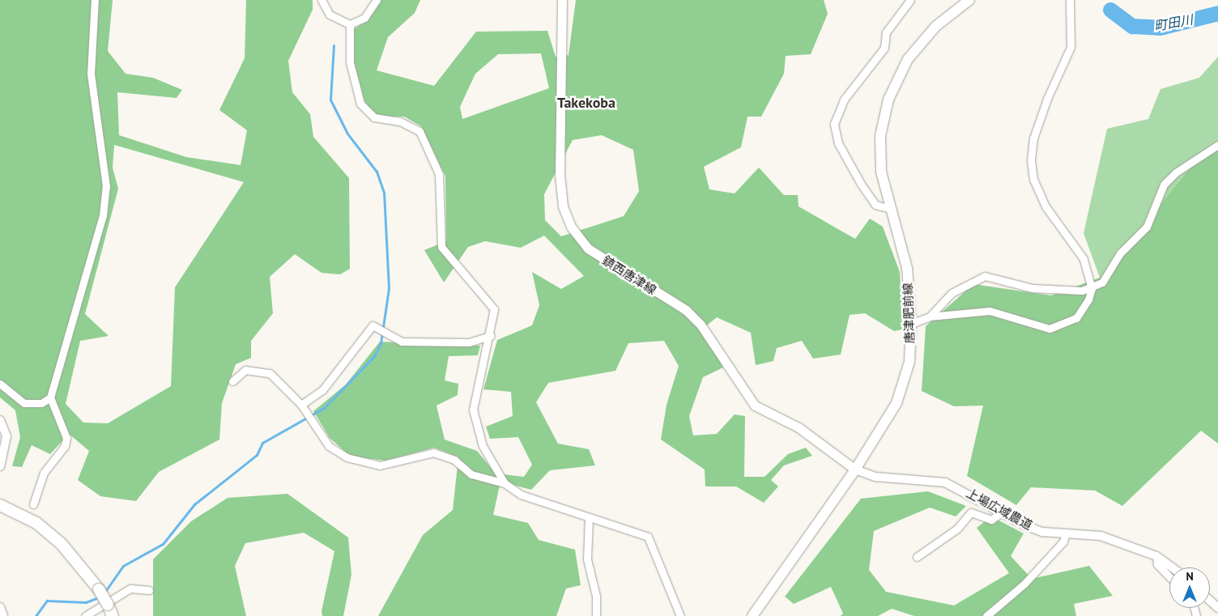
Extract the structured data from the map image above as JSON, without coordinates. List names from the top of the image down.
{
  "streets": {
    "main road": ["鎮西唐津線", "唐津肥前線"],
    "street": ["上場広域農道"]
  },
  "crossings": [
    ["鎮西唐津線", "唐津肥前線"],
    ["鎮西唐津線", "上場広域農道"],
    ["唐津肥前線", "上場広域農道"]
  ],
  "districts": ["Takekoba"],
  "water": ["町田川"],
  "north": "top"
}
